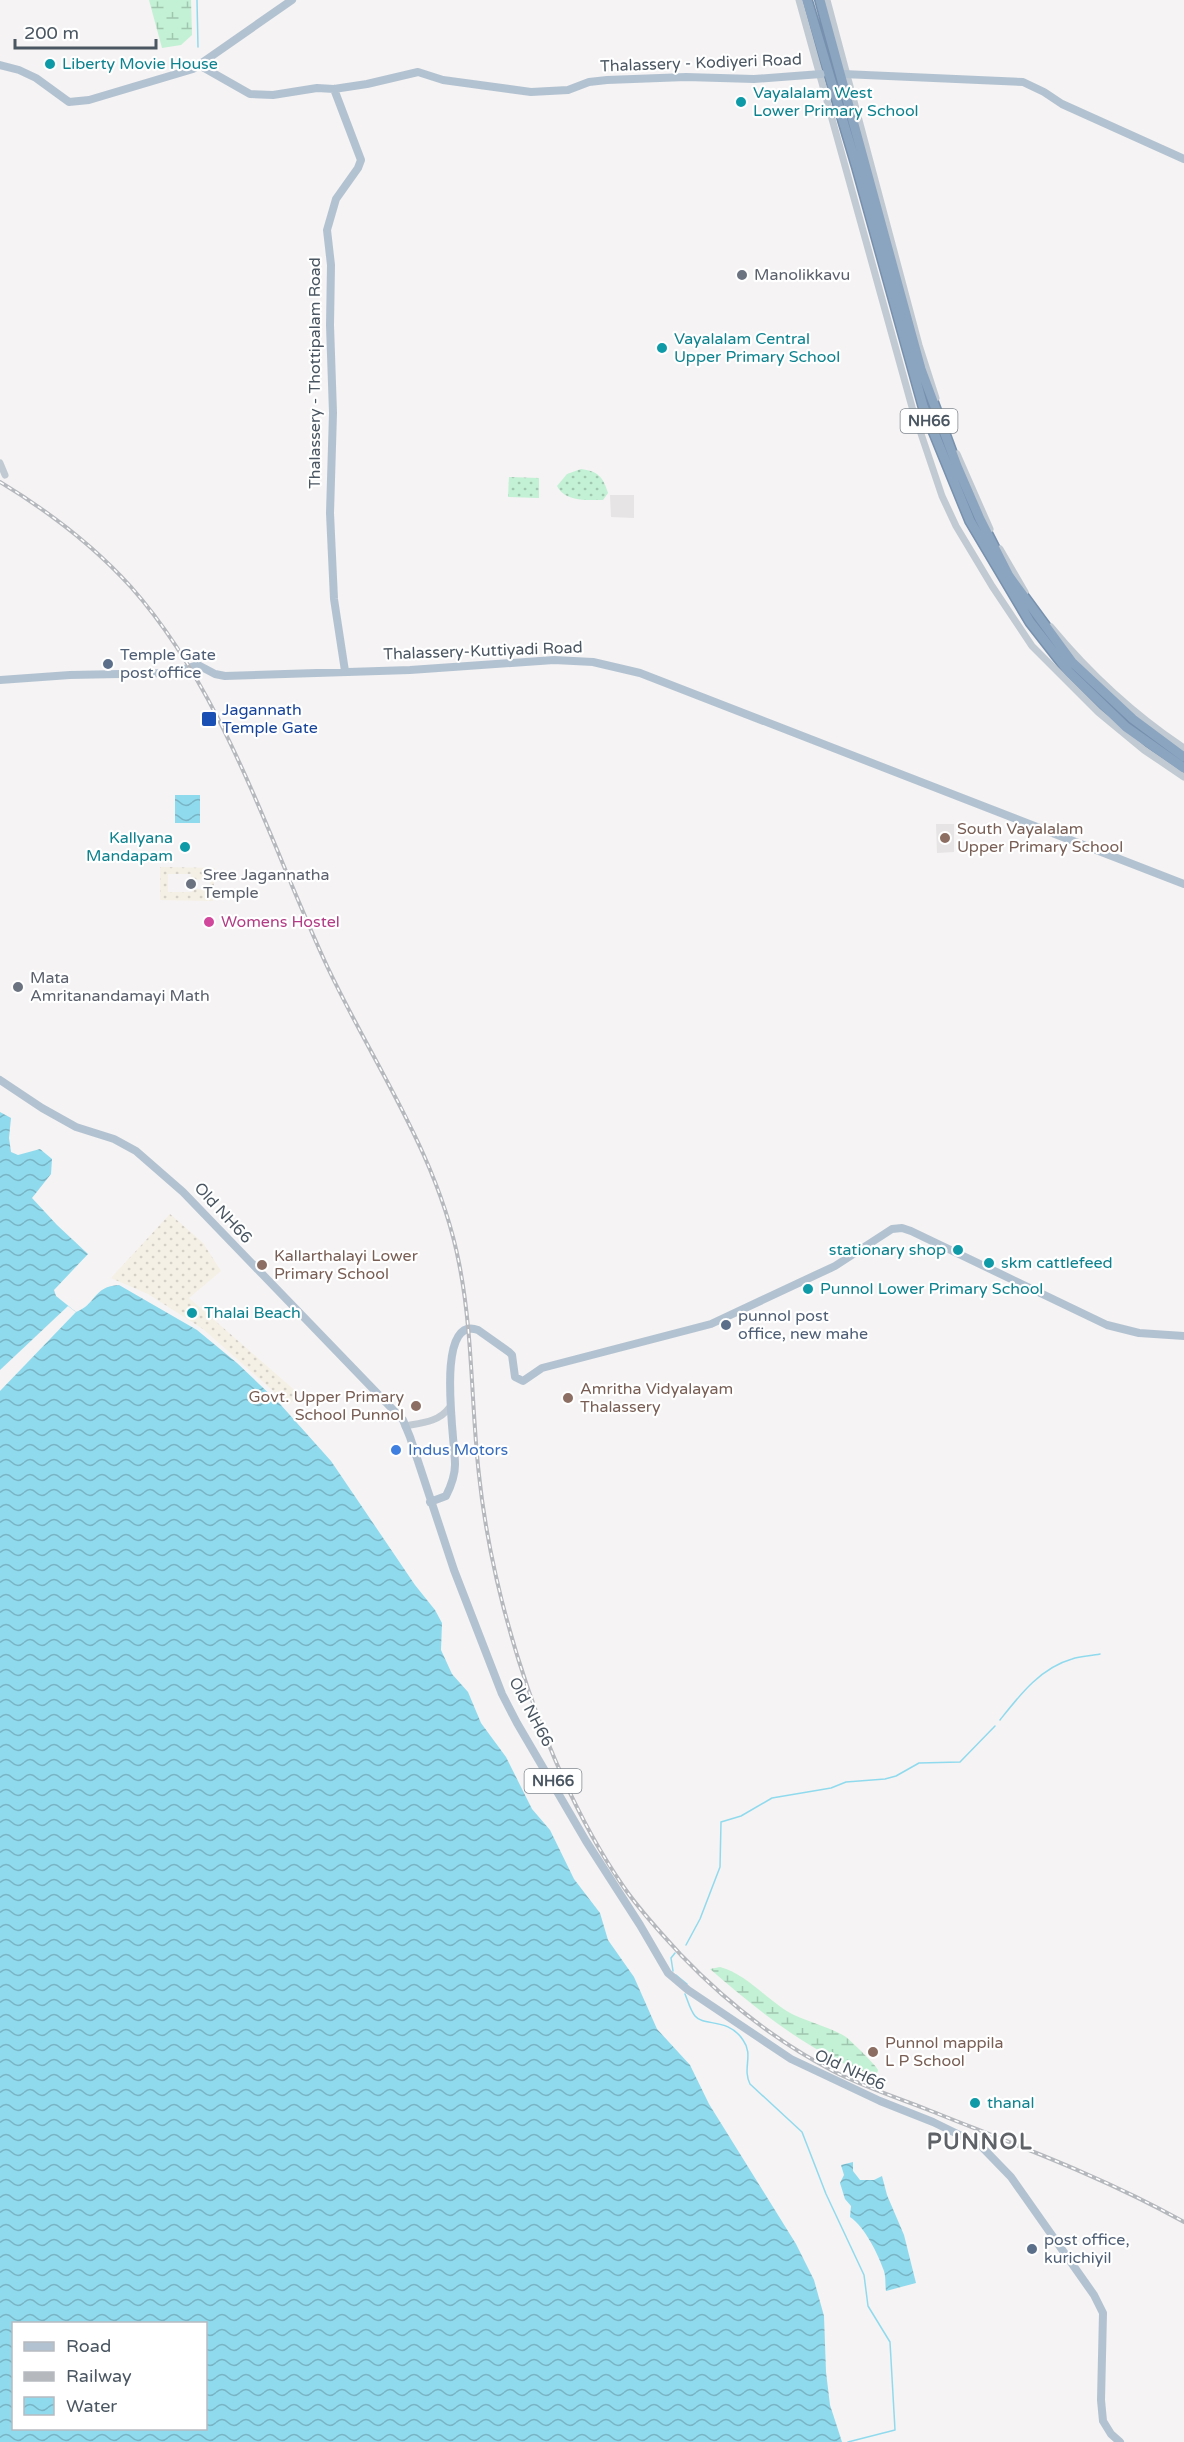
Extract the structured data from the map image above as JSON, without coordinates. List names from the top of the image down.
{
  "streets": {
    "highway": ["NH66"],
    "main road": [
      "Thalassery - Kodiyeri Road",
      "Thalassery - Thottipalam Road",
      "Thalassery-Kuttiyadi Road",
      "Old NH66"
    ]
  },
  "crossings": [
    ["Thalassery - Kodiyeri Road", "Thalassery - Thottipalam Road"],
    ["Thalassery - Thottipalam Road", "Thalassery-Kuttiyadi Road"]
  ],
  "districts": ["PUNNOL"],
  "places": {
    "other": [
      "Liberty Movie House",
      "Vayalalam West Lower Primary School",
      "Manolikkavu",
      "Vayalalam Central Upper Primary School",
      "Temple Gate post office",
      "South Vayalalam Upper Primary School",
      "Kallyana Mandapam",
      "Sree Jagannatha Temple",
      "Womens Hostel",
      "Mata Amritanandamayi Math",
      "stationary shop",
      "skm cattlefeed",
      "Kallarthalayi Lower Primary School",
      "Punnol Lower Primary School",
      "Thalai Beach",
      "punnol post office, new mahe",
      "Amritha Vidyalayam Thalassery",
      "Govt. Upper Primary School Punnol",
      "Indus Motors",
      "Punnol mappila L P School",
      "thanal",
      "post office, kurichiyil"
    ],
    "transit": ["Jagannath Temple Gate"]
  },
  "legend": ["Road", "Railway", "Water"],
  "scale_bar": "200 m"
}
